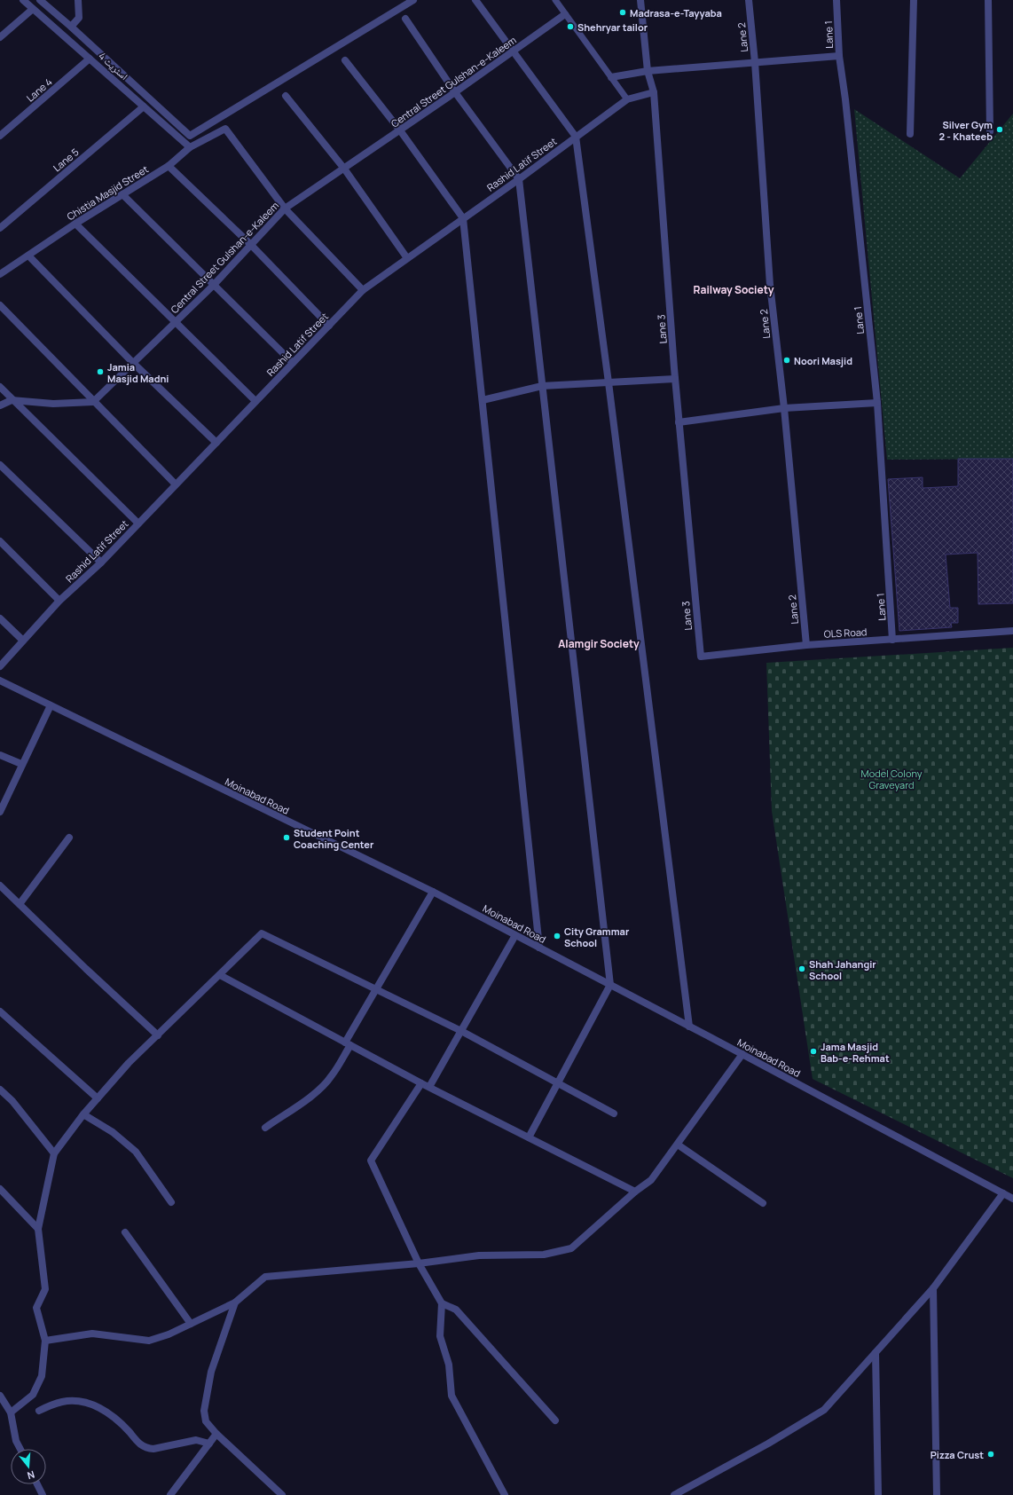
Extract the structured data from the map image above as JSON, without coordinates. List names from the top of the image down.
{
  "streets": {
    "street": [
      "Lane 1",
      "Lane 2",
      "اسٹریٹ 4",
      "Central Street Gulshan-e-Kaleem",
      "Lane 4",
      "Lane 5",
      "Rashid Latif Street",
      "Chistia Masjid Street",
      "Lane 3",
      "OLS Road",
      "Moinabad Road"
    ]
  },
  "crossings": [
    ["Lane 1", "OLS Road"],
    ["Lane 2", "OLS Road"],
    ["اسٹریٹ 4", "Lane 4"],
    ["اسٹریٹ 4", "Lane 5"],
    ["اسٹریٹ 4", "Chistia Masjid Street"],
    ["Central Street Gulshan-e-Kaleem", "Chistia Masjid Street"],
    ["Rashid Latif Street", "Lane 3"],
    ["Lane 3", "OLS Road"]
  ],
  "districts": ["Railway Society", "Alamgir Society"],
  "parks": ["Model Colony Graveyard"],
  "places": [
    "Madrasa-e-Tayyaba",
    "Shehryar tailor",
    "Silver Gym 2 - Khateeb",
    "Noori Masjid",
    "Jamia Masjid Madni",
    "Student Point Coaching Center",
    "City Grammar School",
    "Shah Jahangir School",
    "Jama Masjid Bab-e-Rehmat",
    "Pizza Crust"
  ],
  "north": "bottom"
}
